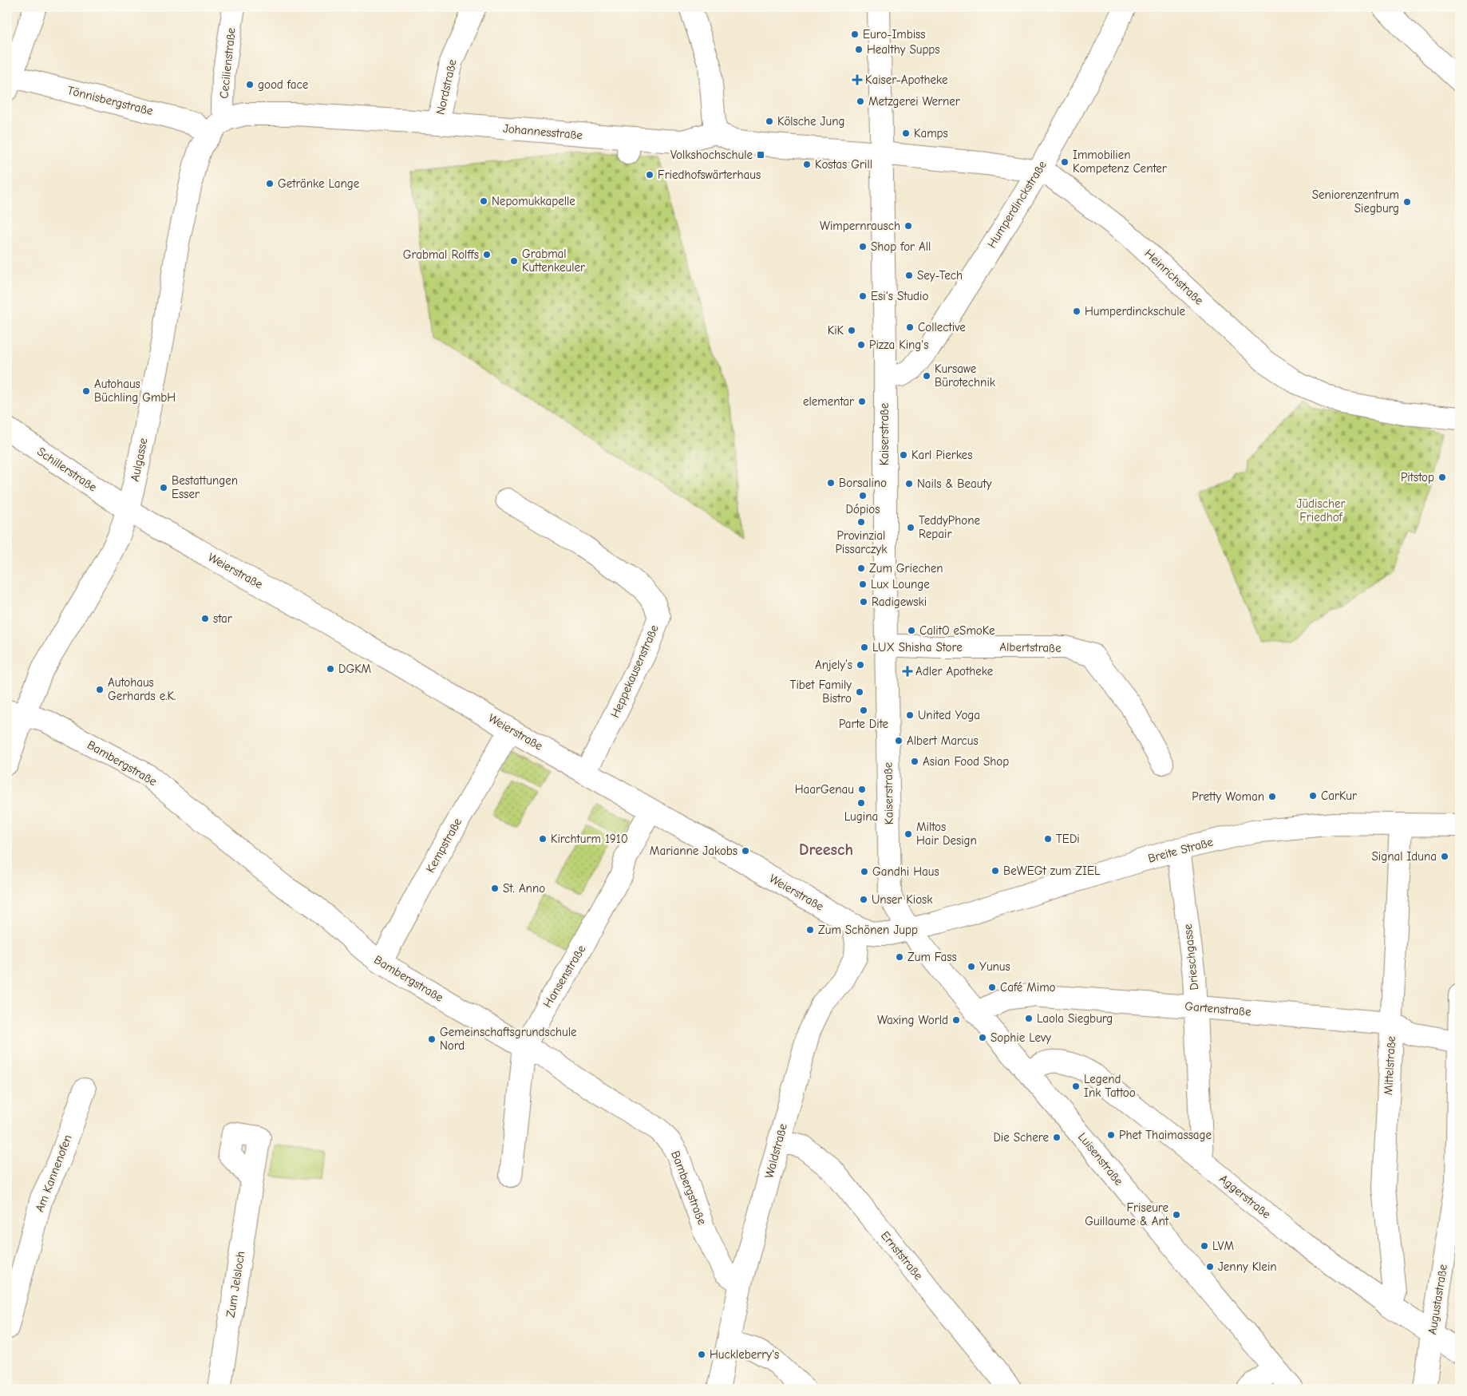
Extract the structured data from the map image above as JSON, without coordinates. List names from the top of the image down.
{
  "streets": {
    "street": [
      "Cecilienstraße",
      "Nordstraße",
      "Tönnisbergstraße",
      "Johannesstraße",
      "Humperdinckstraße",
      "Heinrichstraße",
      "Kaiserstraße",
      "Aulgasse",
      "Schillerstraße",
      "Weierstraße",
      "Albertstraße",
      "Heppekausenstraße",
      "Bambergstraße",
      "Kempstraße",
      "Breite Straße",
      "Drieschgasse",
      "Hansenstraße",
      "Gartenstraße",
      "Mittelstraße",
      "Waldstraße",
      "Luisenstraße",
      "Am Kannenofen",
      "Aggerstraße",
      "Ernststraße",
      "Zum Jelsloch",
      "Augustastraße"
    ]
  },
  "crossings": [
    ["Cecilienstraße", "Johannesstraße"],
    ["Nordstraße", "Johannesstraße"],
    ["Tönnisbergstraße", "Johannesstraße"],
    ["Tönnisbergstraße", "Aulgasse"],
    ["Johannesstraße", "Aulgasse"],
    ["Humperdinckstraße", "Heinrichstraße"],
    ["Humperdinckstraße", "Kaiserstraße"],
    ["Heinrichstraße", "Kaiserstraße"],
    ["Kaiserstraße", "Weierstraße"],
    ["Kaiserstraße", "Albertstraße"],
    ["Kaiserstraße", "Breite Straße"],
    ["Kaiserstraße", "Luisenstraße"],
    ["Aulgasse", "Schillerstraße"],
    ["Aulgasse", "Weierstraße"],
    ["Aulgasse", "Bambergstraße"],
    ["Schillerstraße", "Weierstraße"],
    ["Weierstraße", "Heppekausenstraße"],
    ["Weierstraße", "Kempstraße"],
    ["Weierstraße", "Breite Straße"],
    ["Weierstraße", "Hansenstraße"],
    ["Weierstraße", "Waldstraße"],
    ["Weierstraße", "Luisenstraße"],
    ["Bambergstraße", "Kempstraße"],
    ["Bambergstraße", "Hansenstraße"],
    ["Bambergstraße", "Waldstraße"],
    ["Breite Straße", "Drieschgasse"],
    ["Breite Straße", "Mittelstraße"],
    ["Breite Straße", "Luisenstraße"],
    ["Drieschgasse", "Gartenstraße"],
    ["Drieschgasse", "Aggerstraße"],
    ["Gartenstraße", "Mittelstraße"],
    ["Gartenstraße", "Luisenstraße"],
    ["Gartenstraße", "Augustastraße"],
    ["Mittelstraße", "Aggerstraße"],
    ["Waldstraße", "Ernststraße"],
    ["Luisenstraße", "Aggerstraße"],
    ["Aggerstraße", "Augustastraße"]
  ],
  "districts": ["Dreesch"],
  "parks": ["Jüdischer Friedhof"],
  "places": {
    "other": [
      "Euro-Imbiss",
      "Healthy Supps",
      "good face",
      "Metzgerei Werner",
      "Kölsche Jung",
      "Kamps",
      "Immobilien Kompetenz Center",
      "Kostas Grill",
      "Friedhofswärterhaus",
      "Getränke Lange",
      "Nepomukkapelle",
      "Seniorenzentrum Siegburg",
      "Wimpernrausch",
      "Shop for All",
      "Grabmal Rolffs",
      "Grabmal Kuttenkeuler",
      "Sey-Tech",
      "Esi's Studio",
      "Humperdinckschule",
      "Collective",
      "KiK",
      "Pizza King's",
      "Kursawe Bürotechnik",
      "Autohaus Büchling GmbH",
      "elementar",
      "Karl Pierkes",
      "Pitstop",
      "Borsalino",
      "Nails & Beauty",
      "Bestattungen Esser",
      "Dópios",
      "Provinzial Pissarczyk",
      "TeddyPhone Repair",
      "Zum Griechen",
      "Lux Lounge",
      "Radigewski",
      "star",
      "CalitO eSmoKe",
      "LUX Shisha Store",
      "Anjely‘s",
      "DGKM",
      "Autohaus Gerhards e.K.",
      "Tibet Family Bistro",
      "Parte Dite",
      "United Yoga",
      "Albert Marcus",
      "Asian Food Shop",
      "HaarGenau",
      "CarKur",
      "Pretty Woman",
      "Lugina",
      "Miltos Hair Design",
      "Kirchturm 1910",
      "TEDi",
      "Marianne Jakobs",
      "Signal Iduna",
      "BeWEGt zum ZIEL",
      "Gandhi Haus",
      "St. Anno",
      "Unser Kiosk",
      "Zum Schönen Jupp",
      "Zum Fass",
      "Yunus",
      "Café Mimo",
      "Laola Siegburg",
      "Waxing World",
      "Sophie Levy",
      "Gemeinschaftsgrundschule Nord",
      "Legend Ink Tattoo",
      "Phet Thaimassage",
      "Die Schere",
      "Friseure Guillaume & Ant",
      "LVM",
      "Jenny Klein",
      "Huckleberry's"
    ],
    "health": ["Kaiser-Apotheke", "Adler Apotheke"],
    "transit": ["Volkshochschule"]
  }
}
